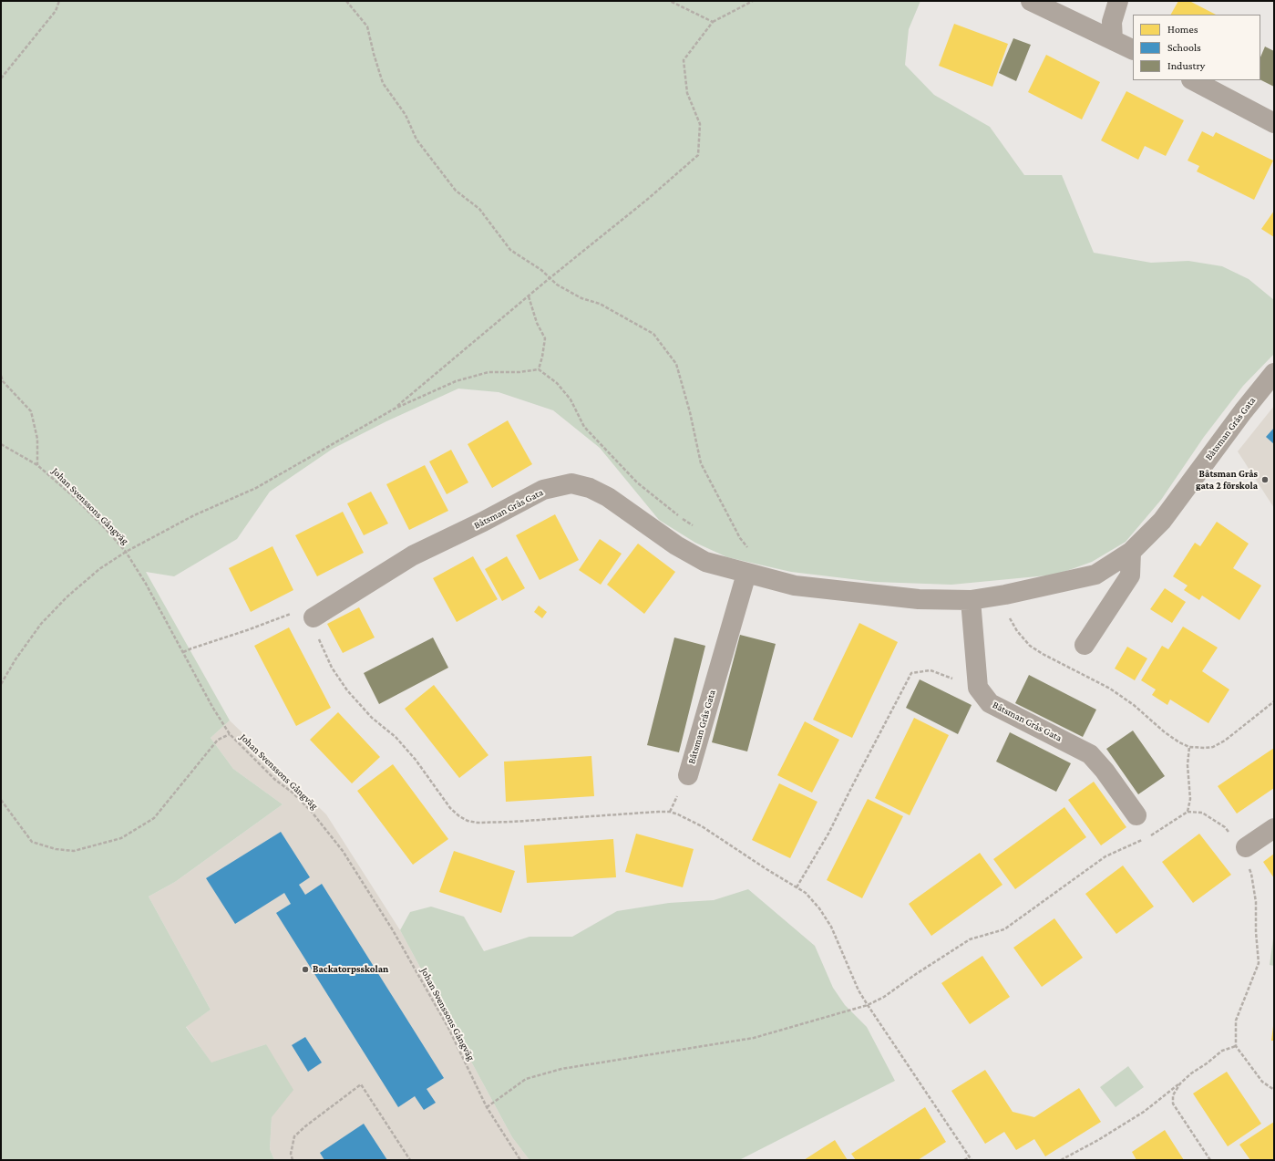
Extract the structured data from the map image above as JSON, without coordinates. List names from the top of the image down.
{
  "streets": {
    "street": ["Båtsman Grås Gata"],
    "path": ["Johan Svenssons Gångväg"]
  },
  "places": ["Båtsman Grås gata 2 förskola", "Backatorpsskolan"],
  "legend": ["Homes", "Schools", "Industry"]
}
